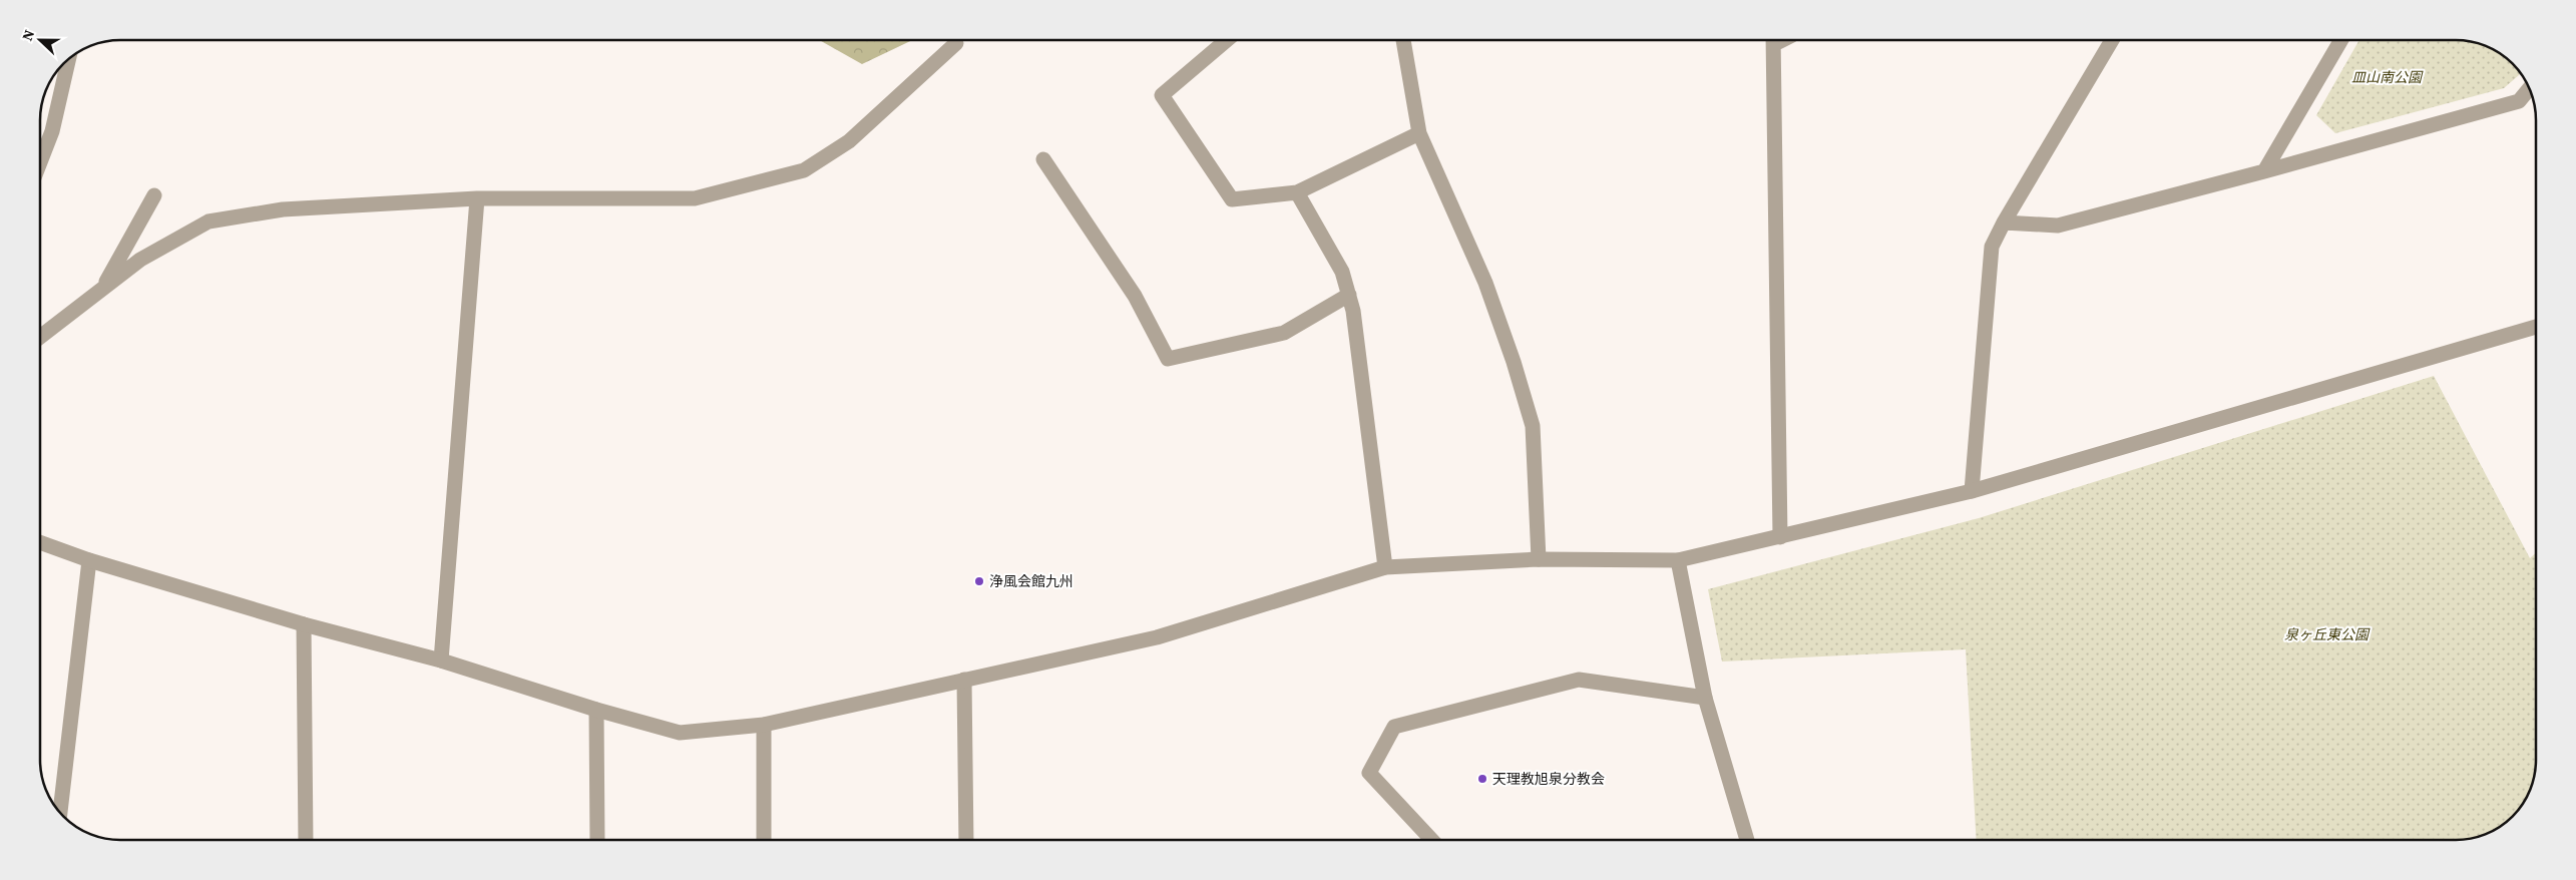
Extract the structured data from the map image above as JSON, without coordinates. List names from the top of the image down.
{
  "parks": ["皿山南公園", "泉ヶ丘東公園"],
  "places": ["浄風会館九州", "天理教旭泉分教会"],
  "north": "left"
}
